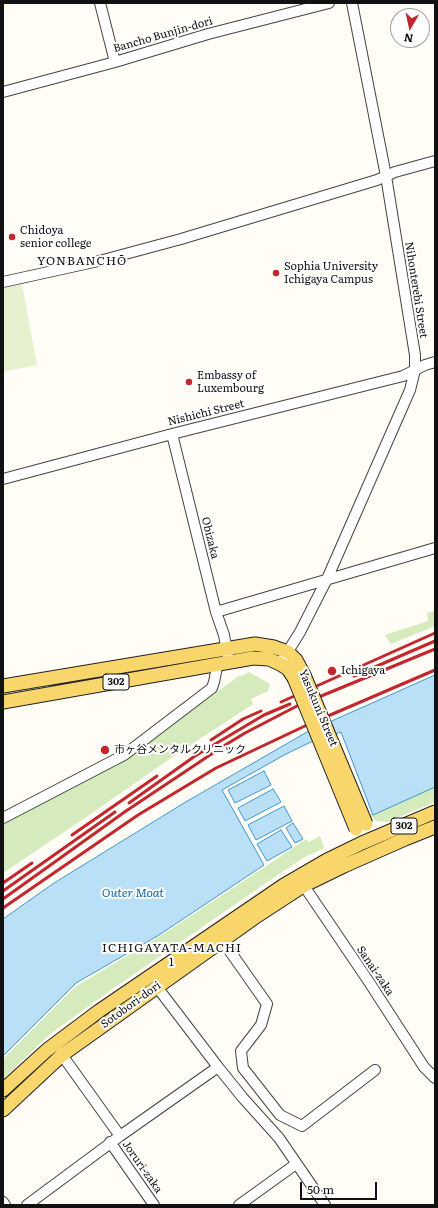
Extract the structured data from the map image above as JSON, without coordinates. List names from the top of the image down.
{
  "streets": {
    "main road": ["302", "Yasukuni Street", "Sotobori-dori"],
    "street": [
      "Bancho Bunjin-dori",
      "Nihonterebi Street",
      "Nishichi Street",
      "Obizaka",
      "Sanai-zaka",
      "Joruri-zaka"
    ]
  },
  "crossings": [
    ["Nihonterebi Street", "Nishichi Street"],
    ["Nihonterebi Street", "302"],
    ["Nihonterebi Street", "Yasukuni Street"],
    ["Nishichi Street", "Obizaka"],
    ["Obizaka", "302"],
    ["302", "Yasukuni Street"],
    ["302", "Sotobori-dori"],
    ["Yasukuni Street", "Sotobori-dori"],
    ["Sanai-zaka", "Sotobori-dori"]
  ],
  "districts": ["YONBANCHŌ", "ICHIGAYATA-MACHI 1"],
  "water": ["Outer Moat"],
  "places": [
    "Chidoya senior college",
    "Sophia University Ichigaya Campus",
    "Embassy of Luxembourg",
    "Ichigaya",
    "市ヶ谷メンタルクリニック"
  ],
  "scale_bar": "50 m",
  "north": "bottom"
}
